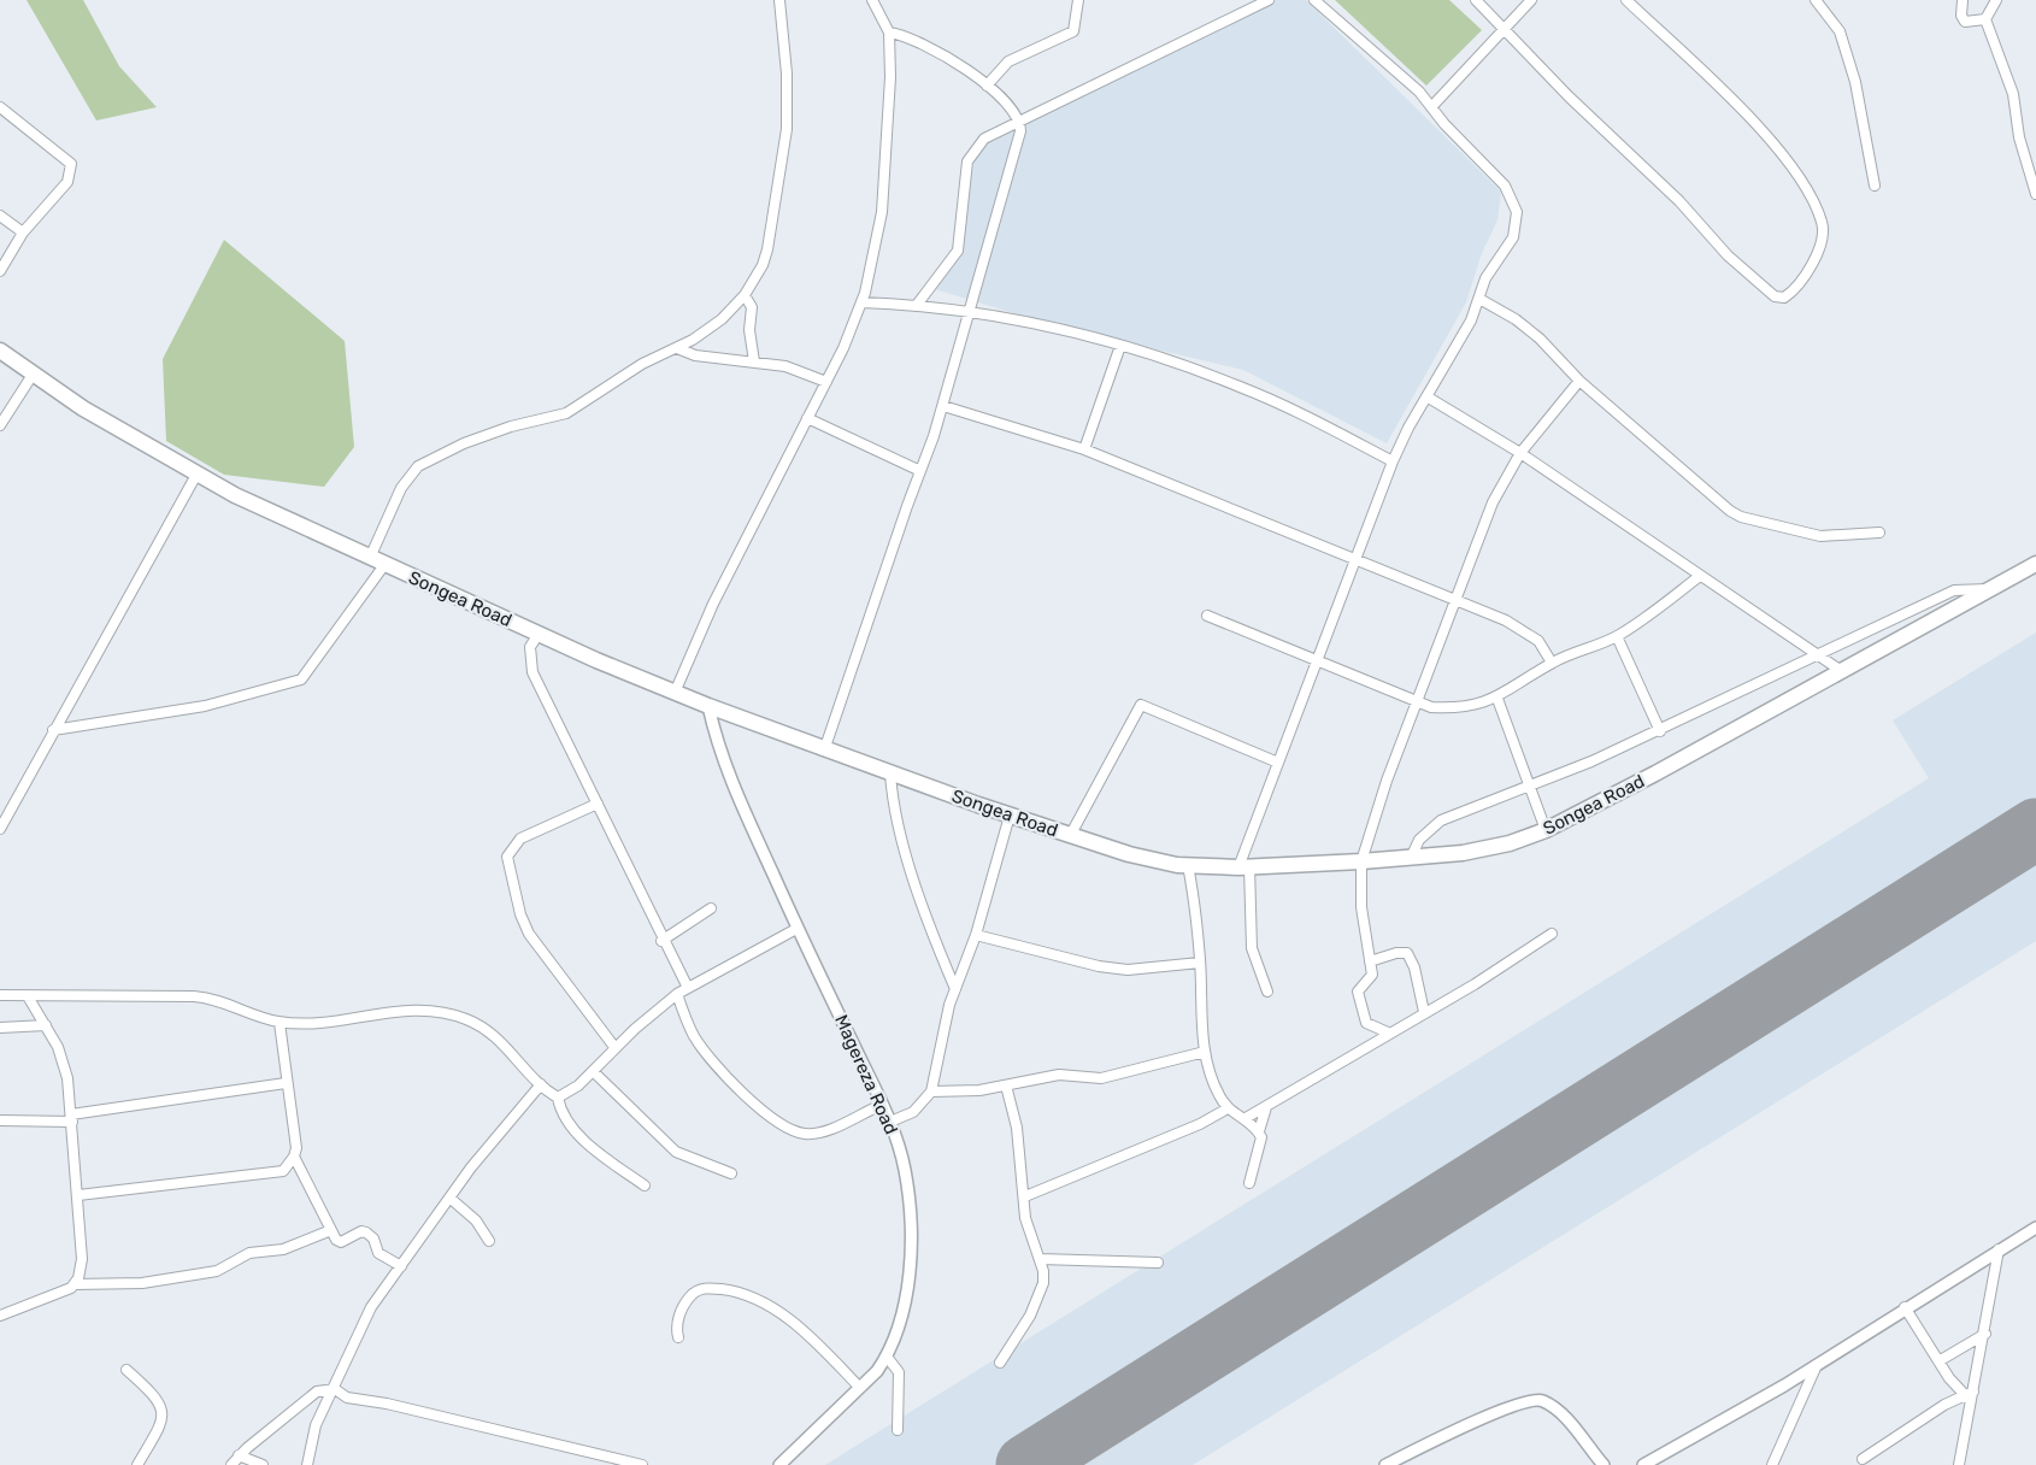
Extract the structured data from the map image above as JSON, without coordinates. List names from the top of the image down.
{
  "streets": {
    "highway": ["Songea Road"],
    "street": ["Magereza Road"]
  },
  "crossings": [
    ["Songea Road", "Magereza Road"]
  ]
}
